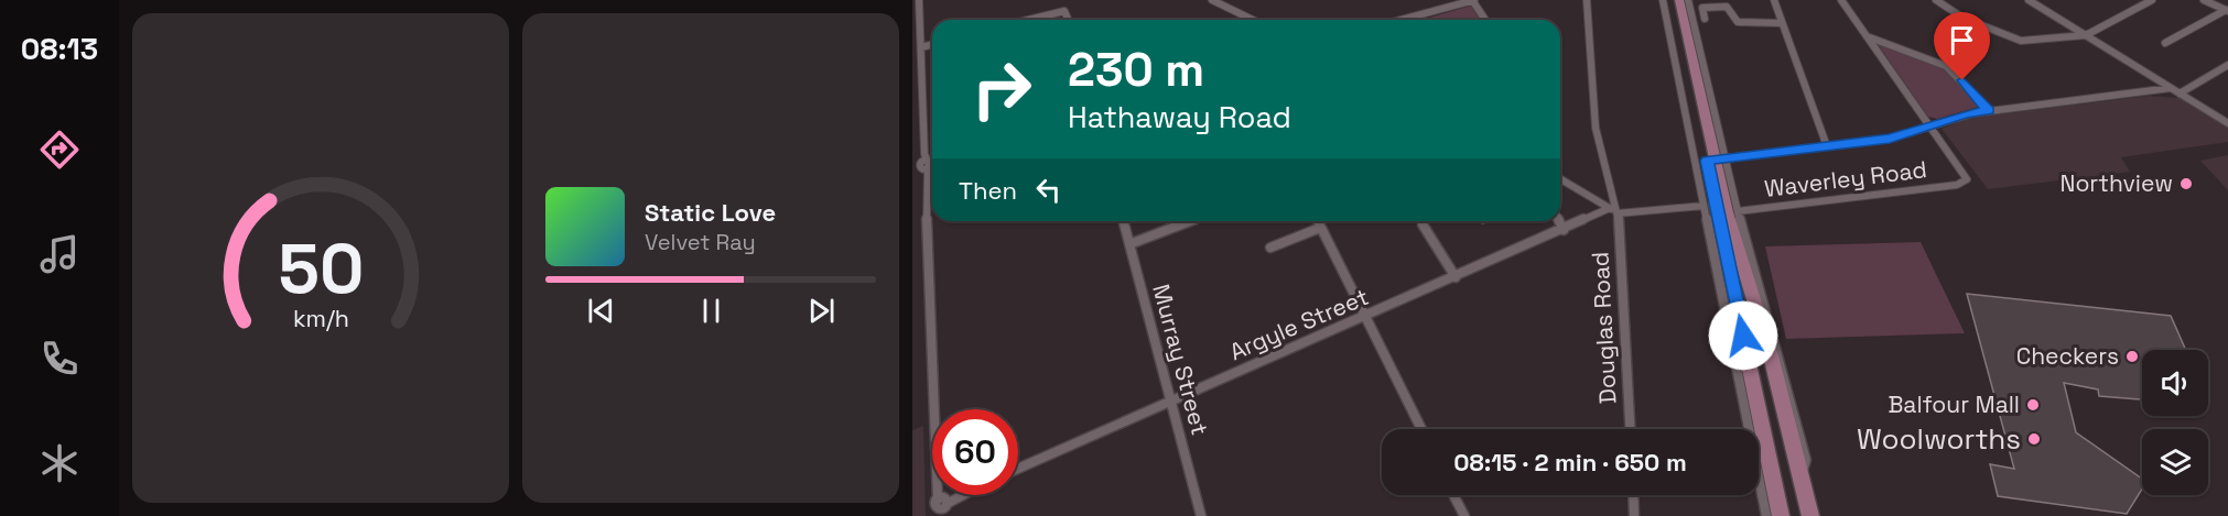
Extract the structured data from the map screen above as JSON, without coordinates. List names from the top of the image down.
{
  "streets": {
    "street": [
      "Waverley Road",
      "Argyle Street",
      "Douglas Road",
      "Murray Street"
    ]
  },
  "crossings": [
    ["Argyle Street", "Douglas Road"],
    ["Argyle Street", "Murray Street"]
  ],
  "places": [
    "Northview",
    "Checkers",
    "Balfour Mall",
    "Woolworths"
  ],
  "page": {
    "tabs": "08:13",
    "turn": ["230 m", "Hathaway Road"],
    "then": "Then",
    "song": ["Static Love", "Velvet Ray"],
    "limit": "60",
    "trip": "08:15 · 2 min · 650 m",
    "gauge": ["50", "km/h"]
  }
}
